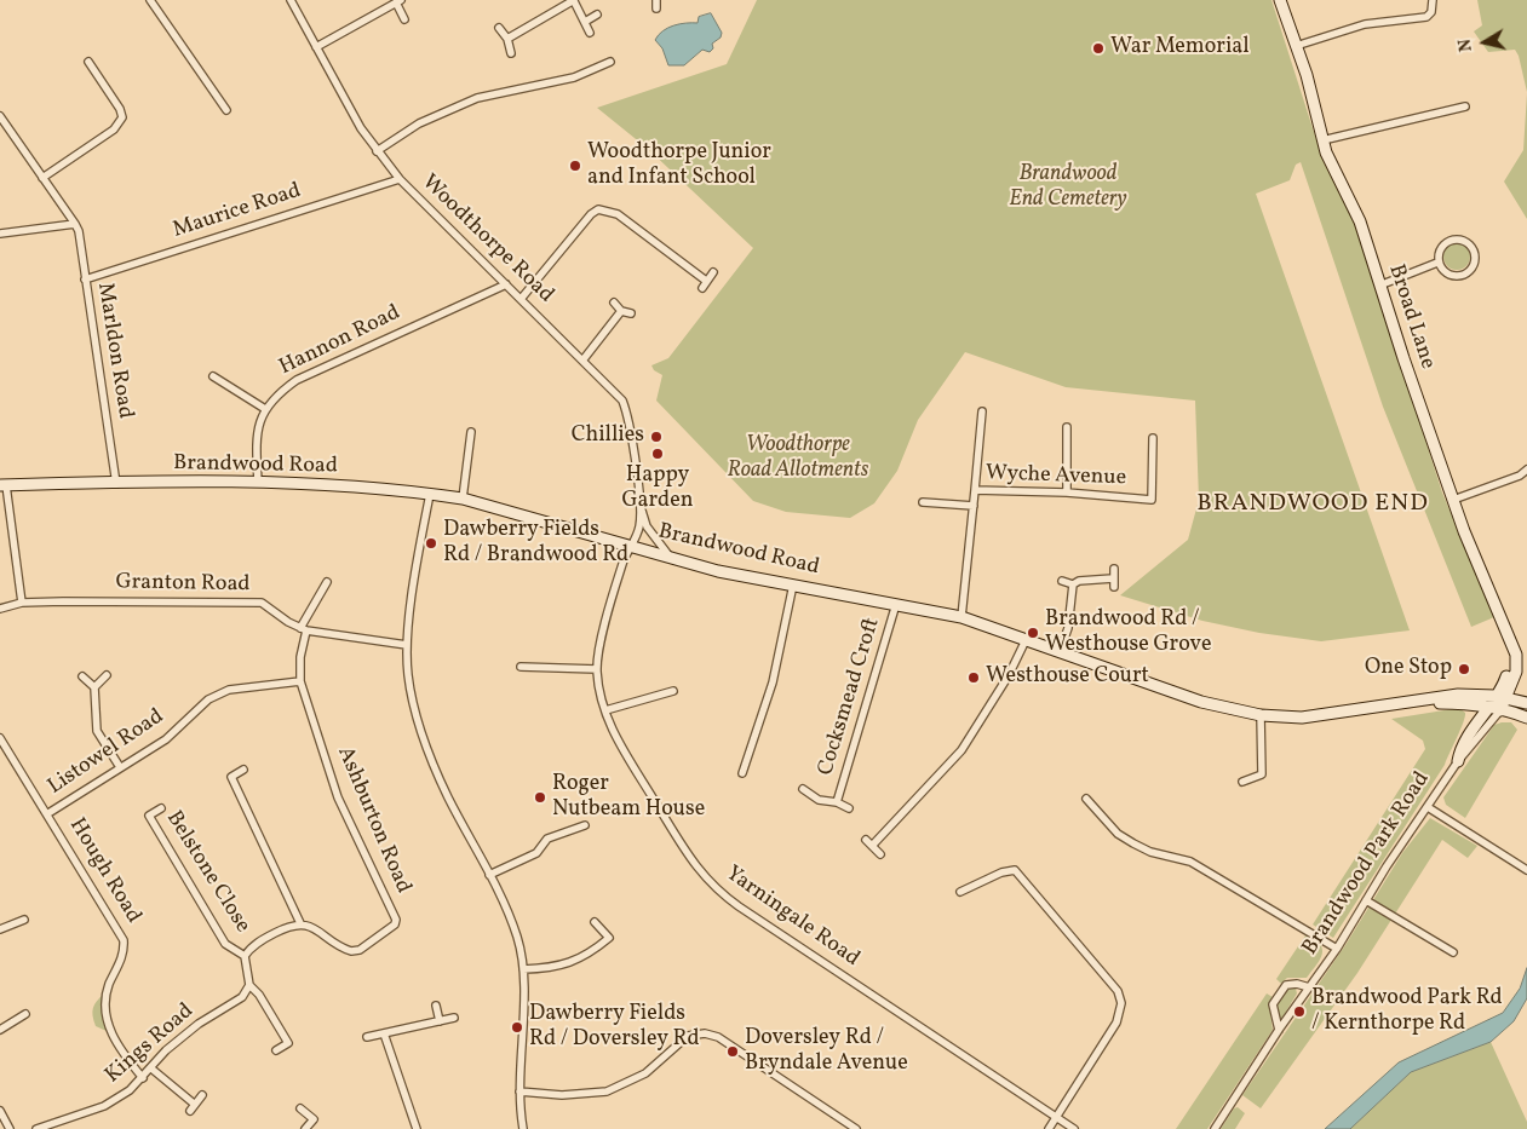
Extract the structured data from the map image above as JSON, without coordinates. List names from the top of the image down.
{
  "streets": {
    "street": [
      "Maurice Road",
      "Woodthorpe Road",
      "Broad Lane",
      "Hannon Road",
      "Marldon Road",
      "Brandwood Road",
      "Wyche Avenue",
      "Granton Road",
      "Cocksmead Croft",
      "Listowel Road",
      "Ashburton Road",
      "Brandwood Park Road",
      "Hough Road",
      "Belstone Close",
      "Yarningale Road",
      "Kings Road"
    ]
  },
  "crossings": [
    ["Maurice Road", "Woodthorpe Road"],
    ["Maurice Road", "Marldon Road"],
    ["Woodthorpe Road", "Hannon Road"],
    ["Woodthorpe Road", "Brandwood Road"],
    ["Woodthorpe Road", "Yarningale Road"],
    ["Hannon Road", "Brandwood Road"],
    ["Marldon Road", "Brandwood Road"],
    ["Brandwood Road", "Wyche Avenue"],
    ["Brandwood Road", "Cocksmead Croft"],
    ["Brandwood Road", "Brandwood Park Road"],
    ["Brandwood Road", "Yarningale Road"],
    ["Granton Road", "Ashburton Road"],
    ["Listowel Road", "Ashburton Road"],
    ["Listowel Road", "Hough Road"],
    ["Hough Road", "Kings Road"]
  ],
  "districts": ["BRANDWOOD END"],
  "parks": ["Brandwood End Cemetery", "Woodthorpe Road Allotments"],
  "places": [
    "War Memorial",
    "Woodthorpe Junior and Infant School",
    "Chillies",
    "Happy Garden",
    "Dawberry Fields Rd / Brandwood Rd",
    "Brandwood Rd / Westhouse Grove",
    "One Stop",
    "Westhouse Court",
    "Roger Nutbeam House",
    "Brandwood Park Rd / Kernthorpe Rd",
    "Dawberry Fields Rd / Doversley Rd",
    "Doversley Rd / Bryndale Avenue"
  ],
  "north": "left"
}
